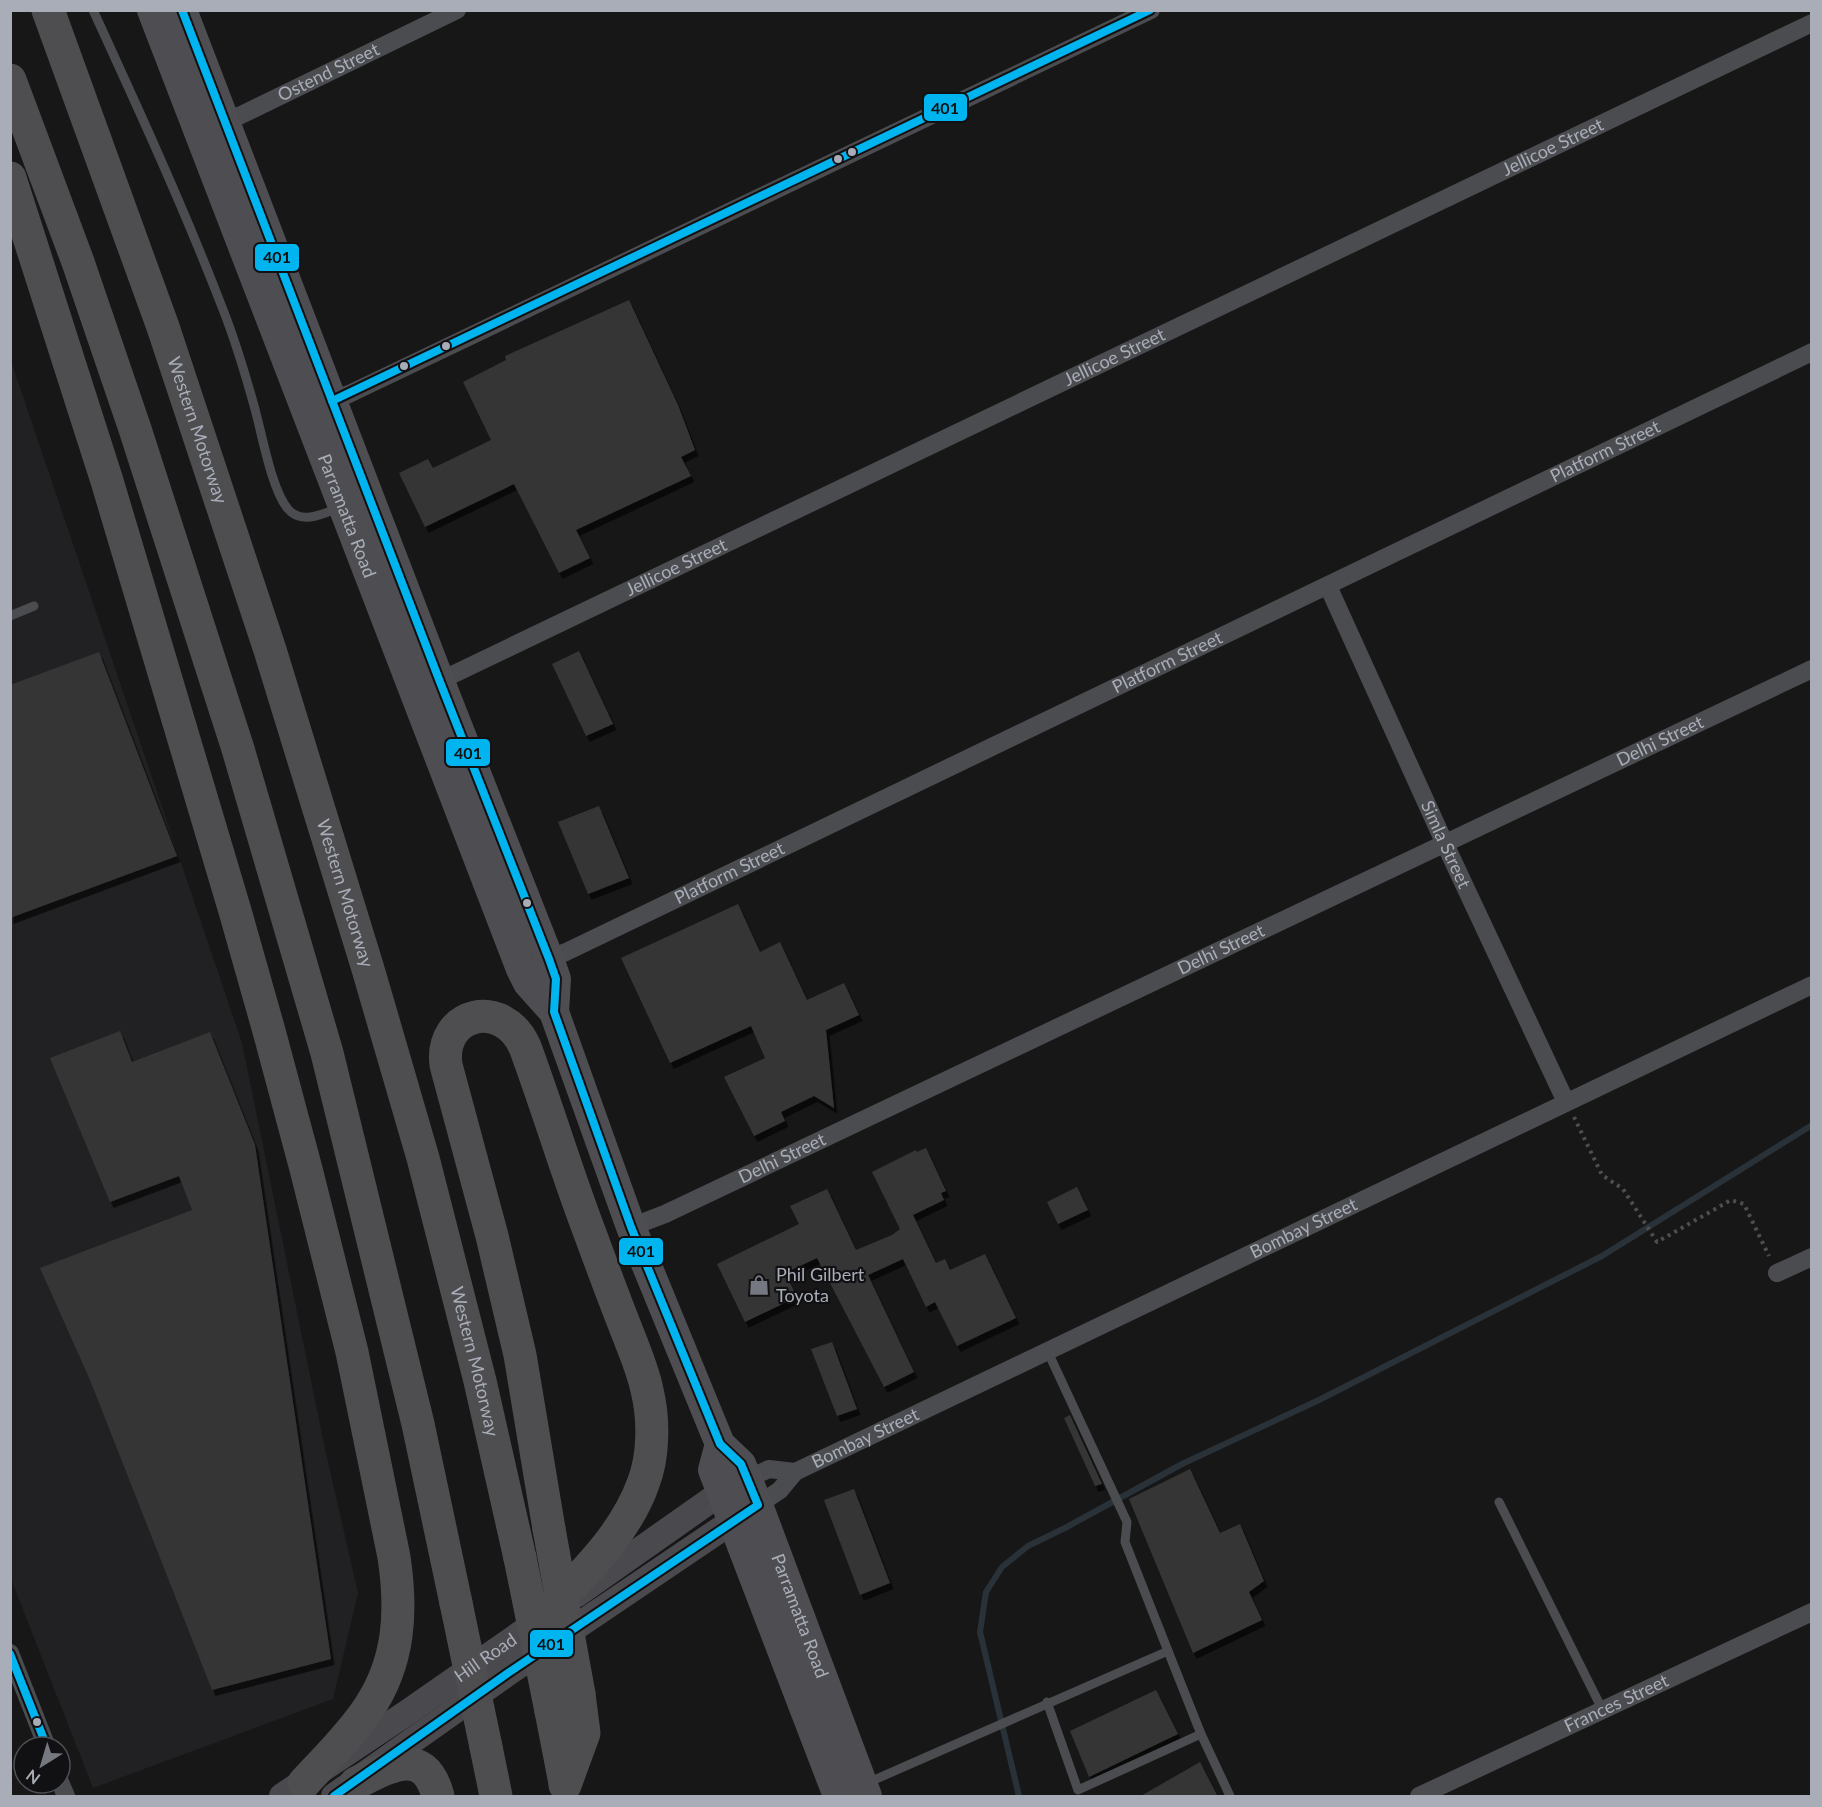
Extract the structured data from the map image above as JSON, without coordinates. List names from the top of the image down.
{
  "streets": {
    "highway": ["Western Motorway", "Parramatta Road"],
    "main road": ["Hill Road"],
    "street": [
      "Ostend Street",
      "Jellicoe Street",
      "Platform Street",
      "Delhi Street",
      "Simla Street",
      "Bombay Street",
      "Frances Street"
    ]
  },
  "crossings": [
    ["Ostend Street", "Parramatta Road"],
    ["Jellicoe Street", "Parramatta Road"],
    ["Platform Street", "Parramatta Road"],
    ["Platform Street", "Simla Street"],
    ["Parramatta Road", "Delhi Street"],
    ["Parramatta Road", "Bombay Street"],
    ["Parramatta Road", "Hill Road"],
    ["Delhi Street", "Simla Street"],
    ["Simla Street", "Bombay Street"],
    ["Bombay Street", "Hill Road"]
  ],
  "places": {
    "shop": ["Phil Gilbert Toyota"]
  },
  "lines": ["transit line 401"],
  "north": "bottom left"
}
